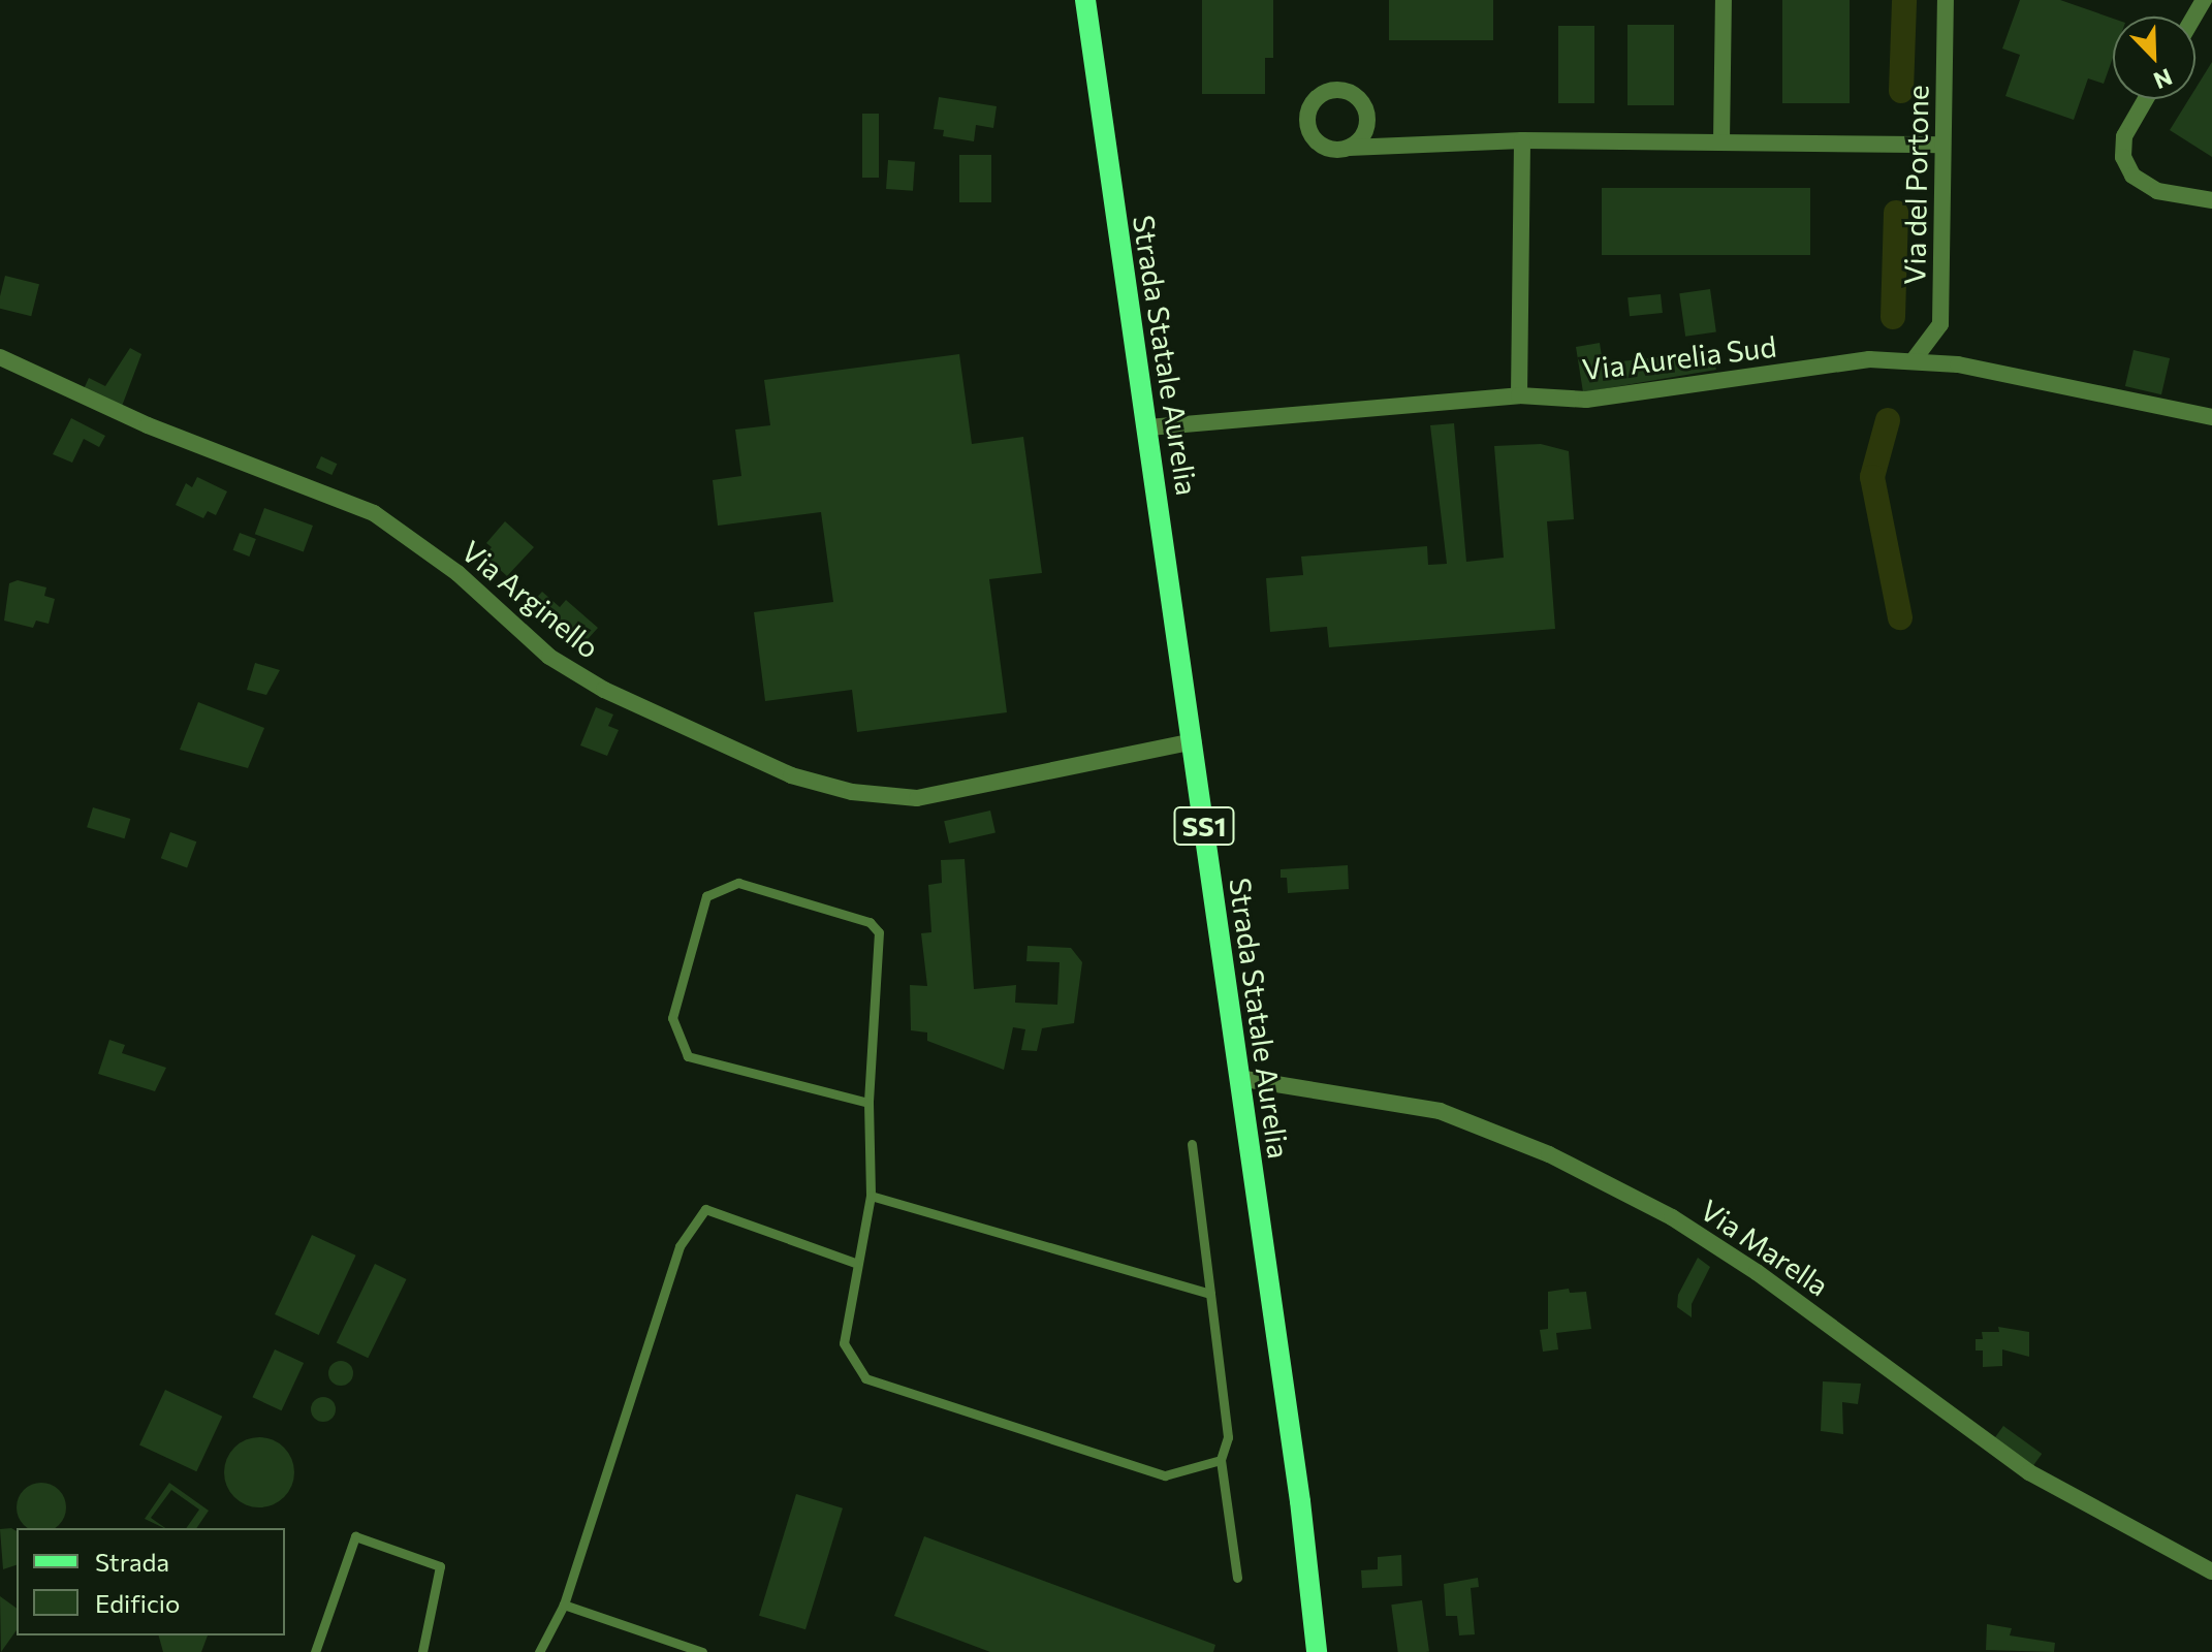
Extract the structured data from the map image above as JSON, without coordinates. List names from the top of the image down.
{
  "streets": {
    "main road": ["Strada Statale Aurelia", "SS1"],
    "street": [
      "Via del Portone",
      "Via Aurelia Sud",
      "Via Arginello",
      "Via Marella"
    ]
  },
  "crossings": [
    ["Via del Portone", "Via Aurelia Sud"],
    ["Strada Statale Aurelia", "Via Aurelia Sud"],
    ["Strada Statale Aurelia", "Via Arginello"],
    ["Strada Statale Aurelia", "Via Marella"]
  ],
  "legend": ["Strada", "Edificio"],
  "north": "bottom right"
}
